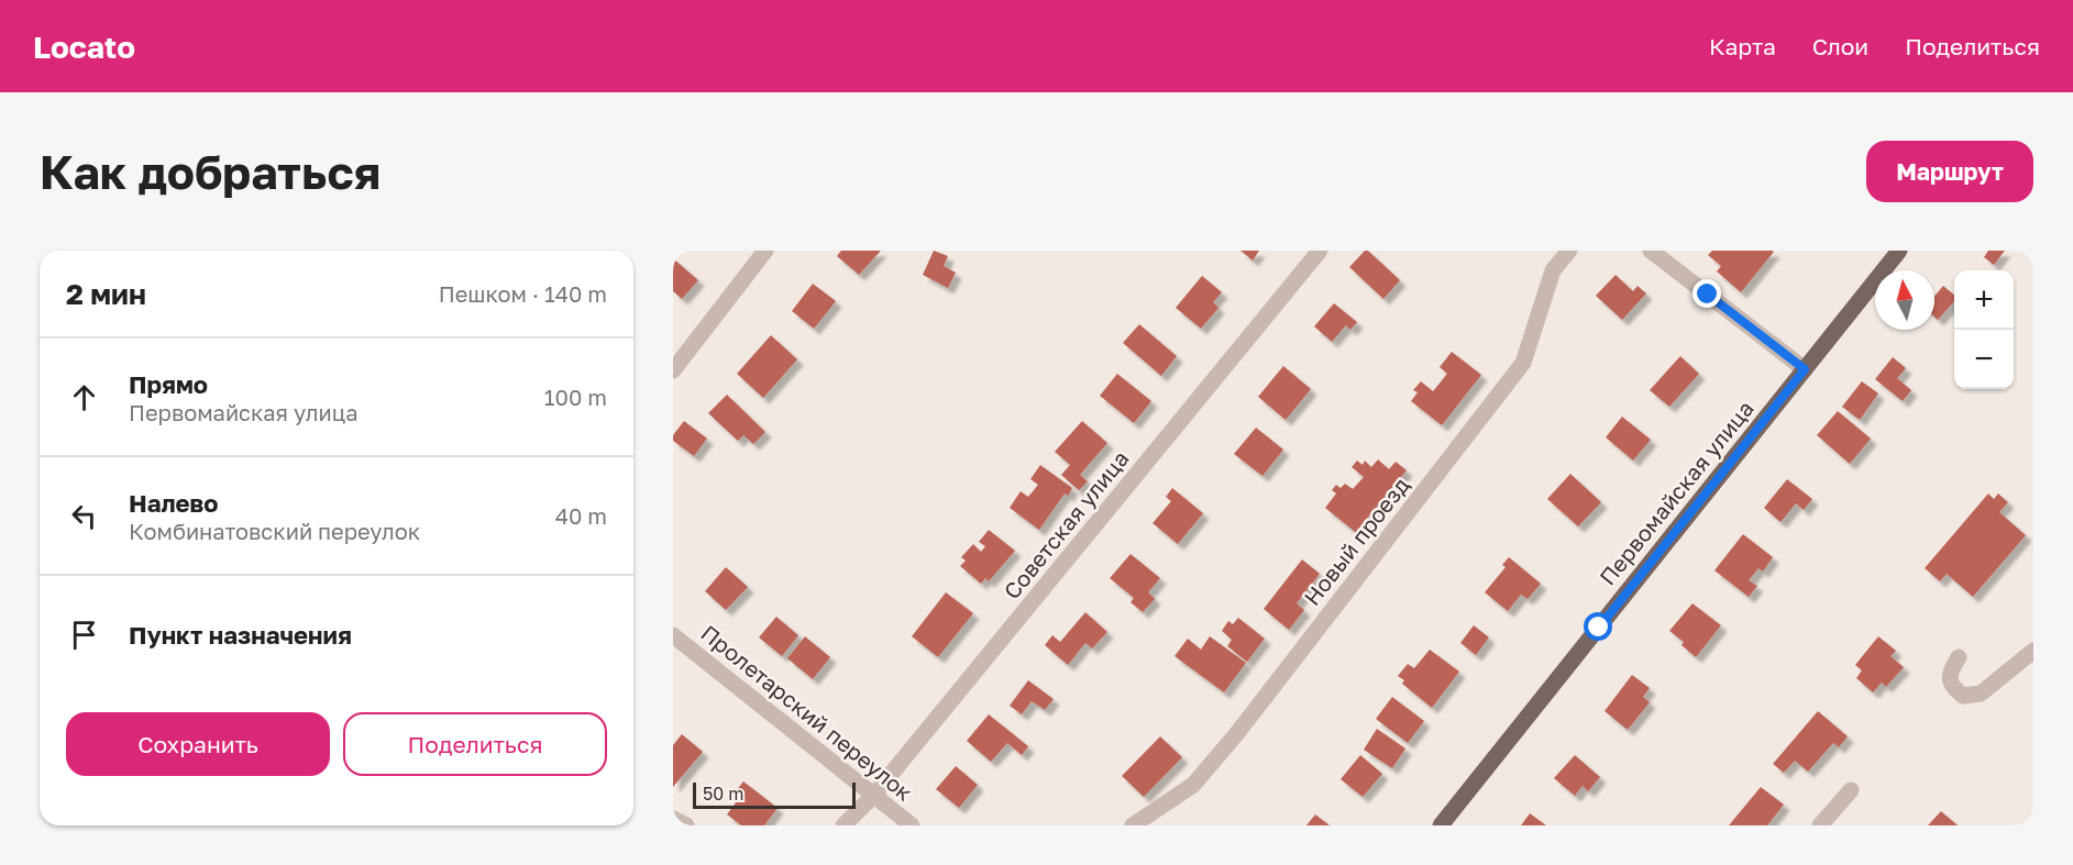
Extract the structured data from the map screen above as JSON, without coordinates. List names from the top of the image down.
{
  "streets": {
    "main road": ["Первомайская улица"],
    "street": ["Советская улица", "Новый проезд", "Пролетарский переулок"]
  },
  "crossings": [
    ["Советская улица", "Пролетарский переулок"]
  ],
  "scale_bar": "50 m",
  "north": "top",
  "page": {
    "header": "Locato",
    "nav": ["Карта", "Слои", "Поделиться"],
    "buttons": [
      "Маршрут",
      ["Сохранить", "Поделиться"]
    ],
    "title": "Как добраться",
    "heading": ["2 мин", "Пешком · 140 m"],
    "map_buttons": ["+", "−"],
    "list": [
      ["Прямо", "Первомайская улица", "100 m"],
      ["Налево", "Комбинатовский переулок", "40 m"],
      "Пункт назначения"
    ],
    "scale": "50 m"
  }
}
